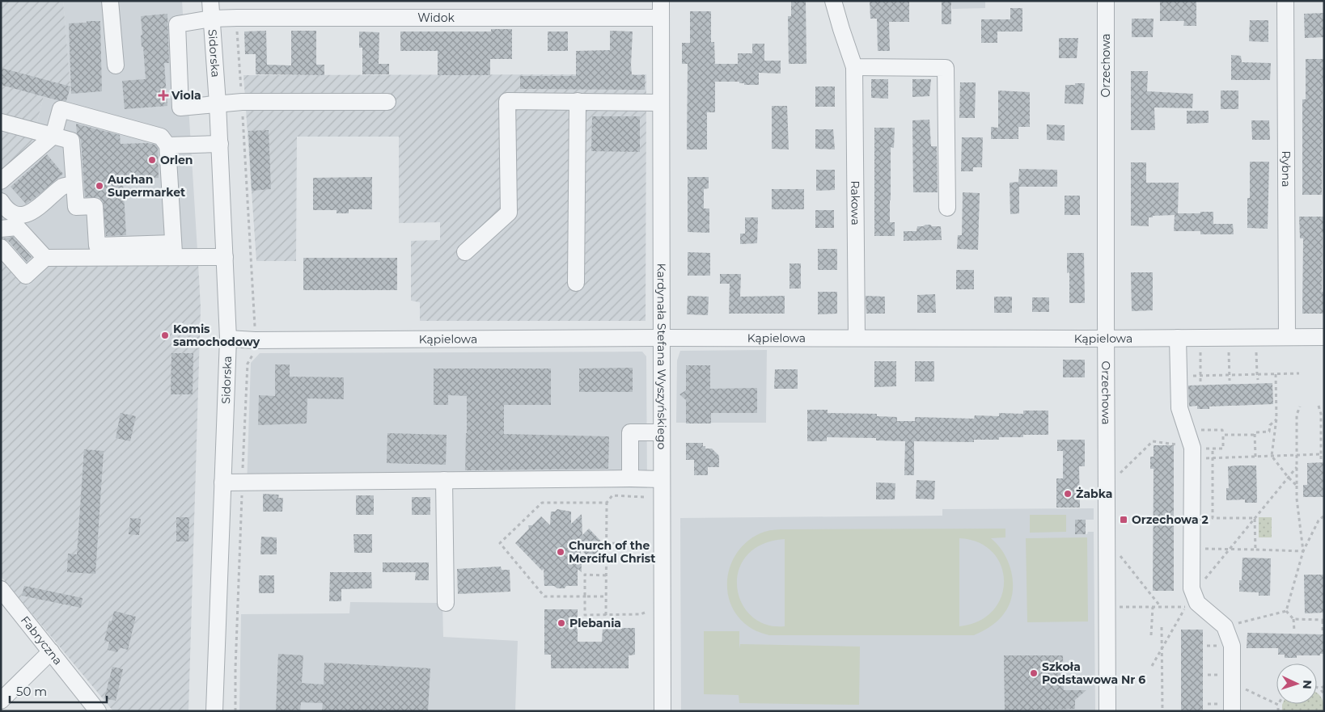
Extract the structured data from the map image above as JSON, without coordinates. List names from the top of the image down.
{
  "streets": {
    "street": [
      "Widok",
      "Sidorska",
      "Orzechowa",
      "Rybna",
      "Rakowa",
      "Kąpielowa",
      "Kardynała Stefana Wyszyńskiego",
      "Fabryczna"
    ]
  },
  "crossings": [
    ["Widok", "Sidorska"],
    ["Widok", "Kardynała Stefana Wyszyńskiego"],
    ["Sidorska", "Kąpielowa"],
    ["Orzechowa", "Kąpielowa"],
    ["Rybna", "Kąpielowa"],
    ["Rakowa", "Kąpielowa"],
    ["Kąpielowa", "Kardynała Stefana Wyszyńskiego"]
  ],
  "places": {
    "health": ["Viola"],
    "other": [
      "Orlen",
      "Auchan Supermarket",
      "Komis samochodowy",
      "Żabka",
      "Church of the Merciful Christ",
      "Plebania",
      "Szkoła Podstawowa Nr 6"
    ],
    "transit": ["Orzechowa 2"]
  },
  "scale_bar": "50 m",
  "north": "right"
}
